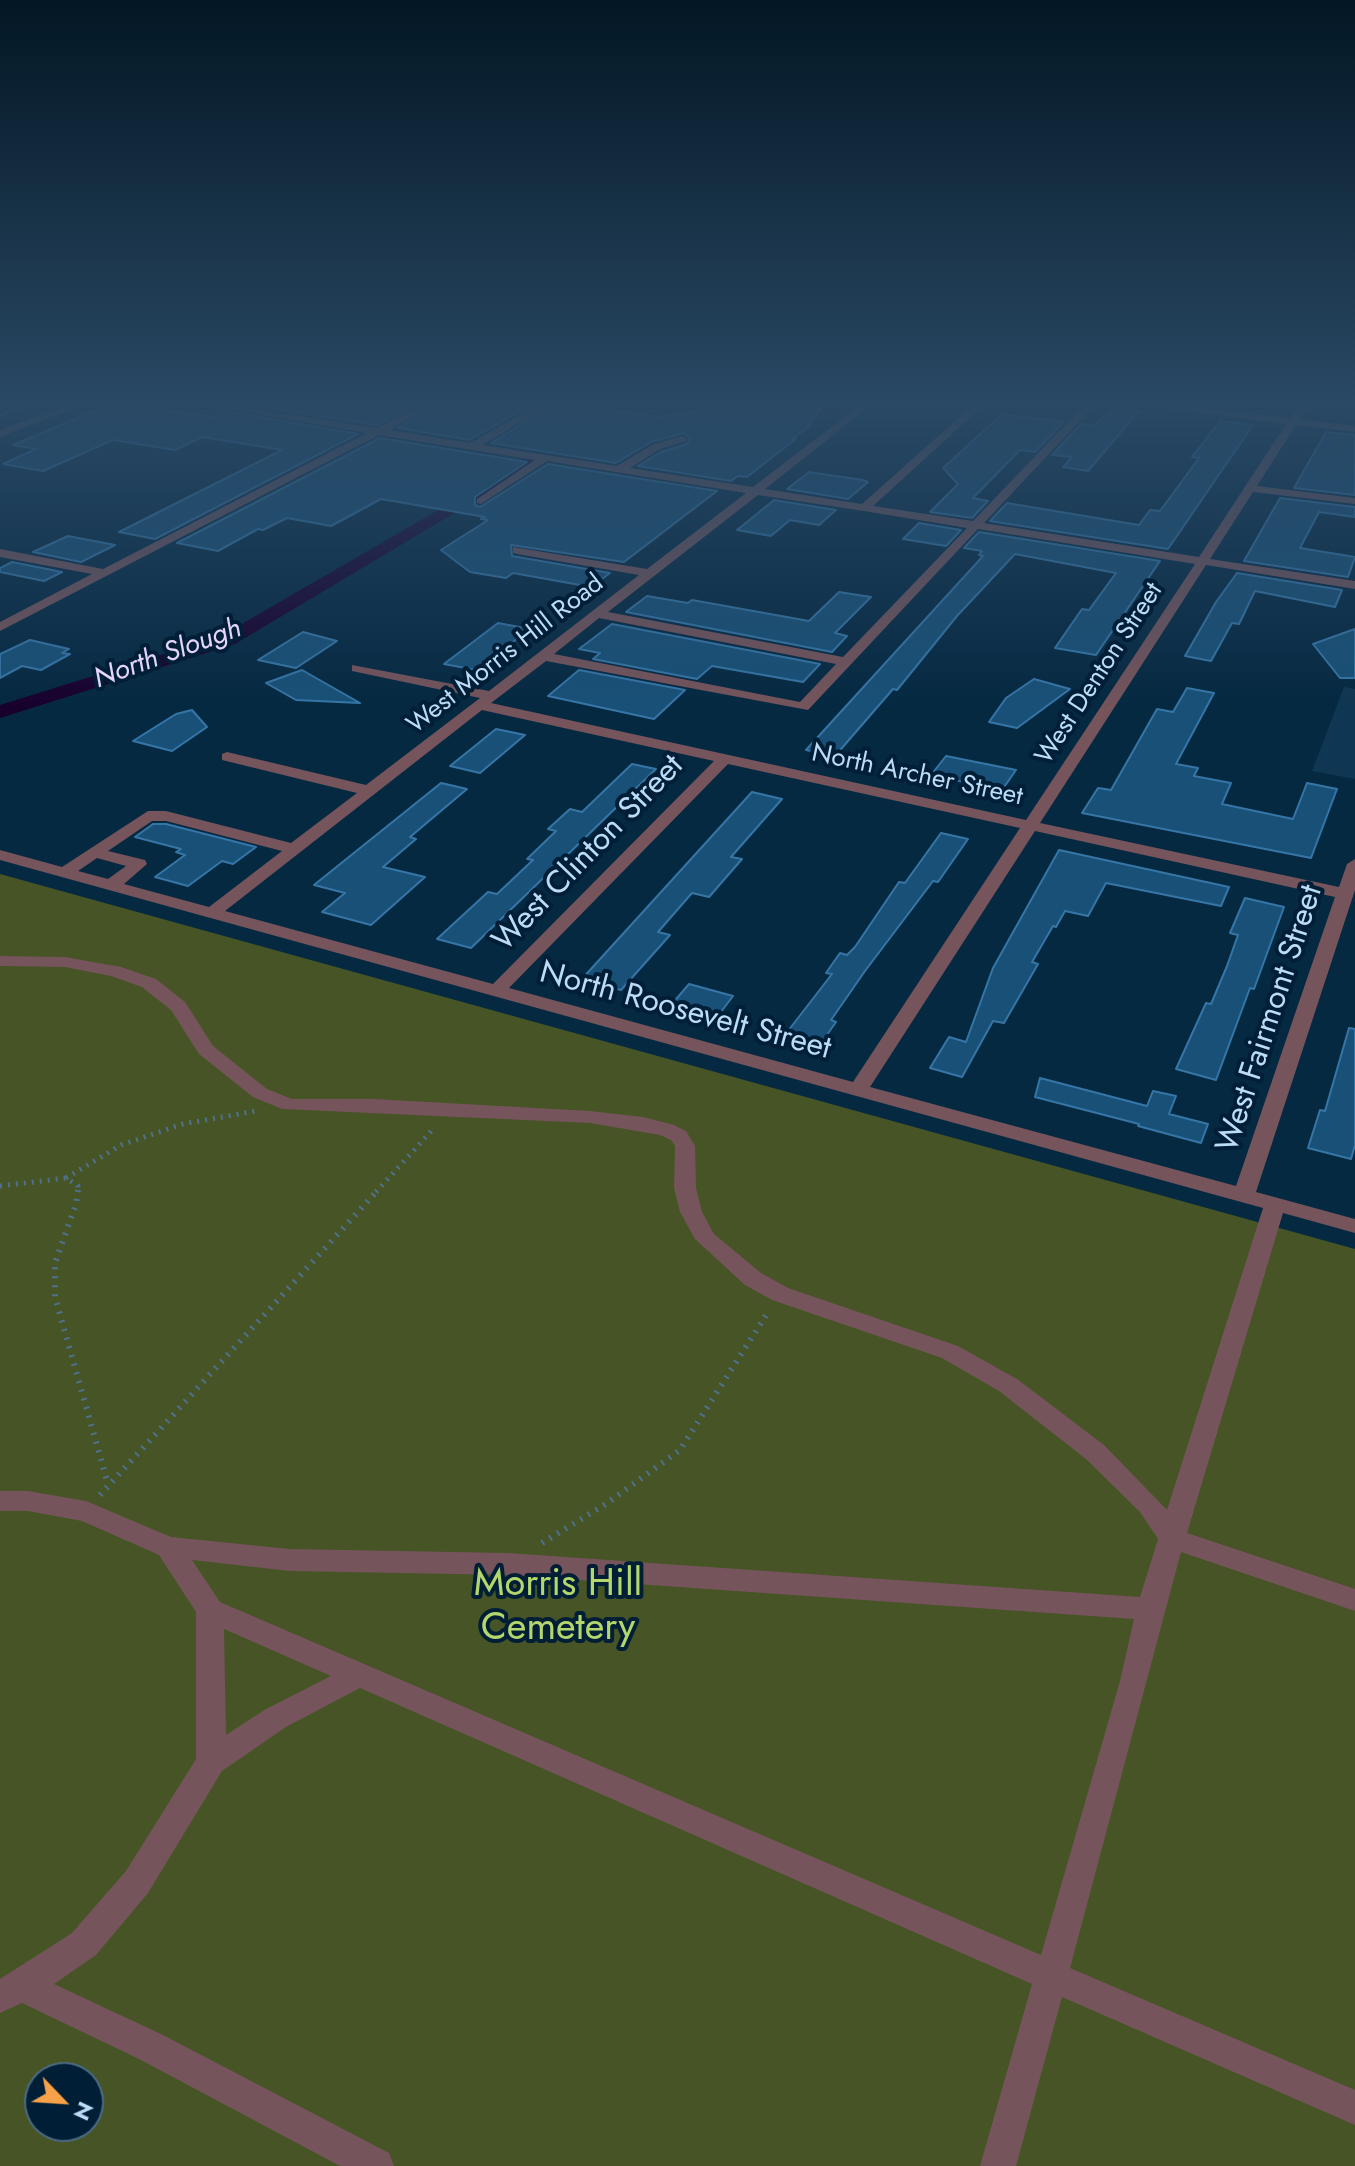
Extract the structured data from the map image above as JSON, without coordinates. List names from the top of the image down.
{
  "streets": {
    "street": [
      "West Morris Hill Road",
      "West Denton Street",
      "North Archer Street",
      "West Clinton Street",
      "North Roosevelt Street",
      "West Fairmont Street"
    ]
  },
  "crossings": [
    ["West Morris Hill Road", "North Archer Street"],
    ["West Morris Hill Road", "North Roosevelt Street"],
    ["West Denton Street", "North Archer Street"],
    ["West Denton Street", "North Roosevelt Street"],
    ["North Archer Street", "West Clinton Street"],
    ["North Archer Street", "West Fairmont Street"],
    ["West Clinton Street", "North Roosevelt Street"],
    ["North Roosevelt Street", "West Fairmont Street"]
  ],
  "water": ["North Slough"],
  "parks": ["Morris Hill Cemetery"],
  "north": "bottom right"
}
